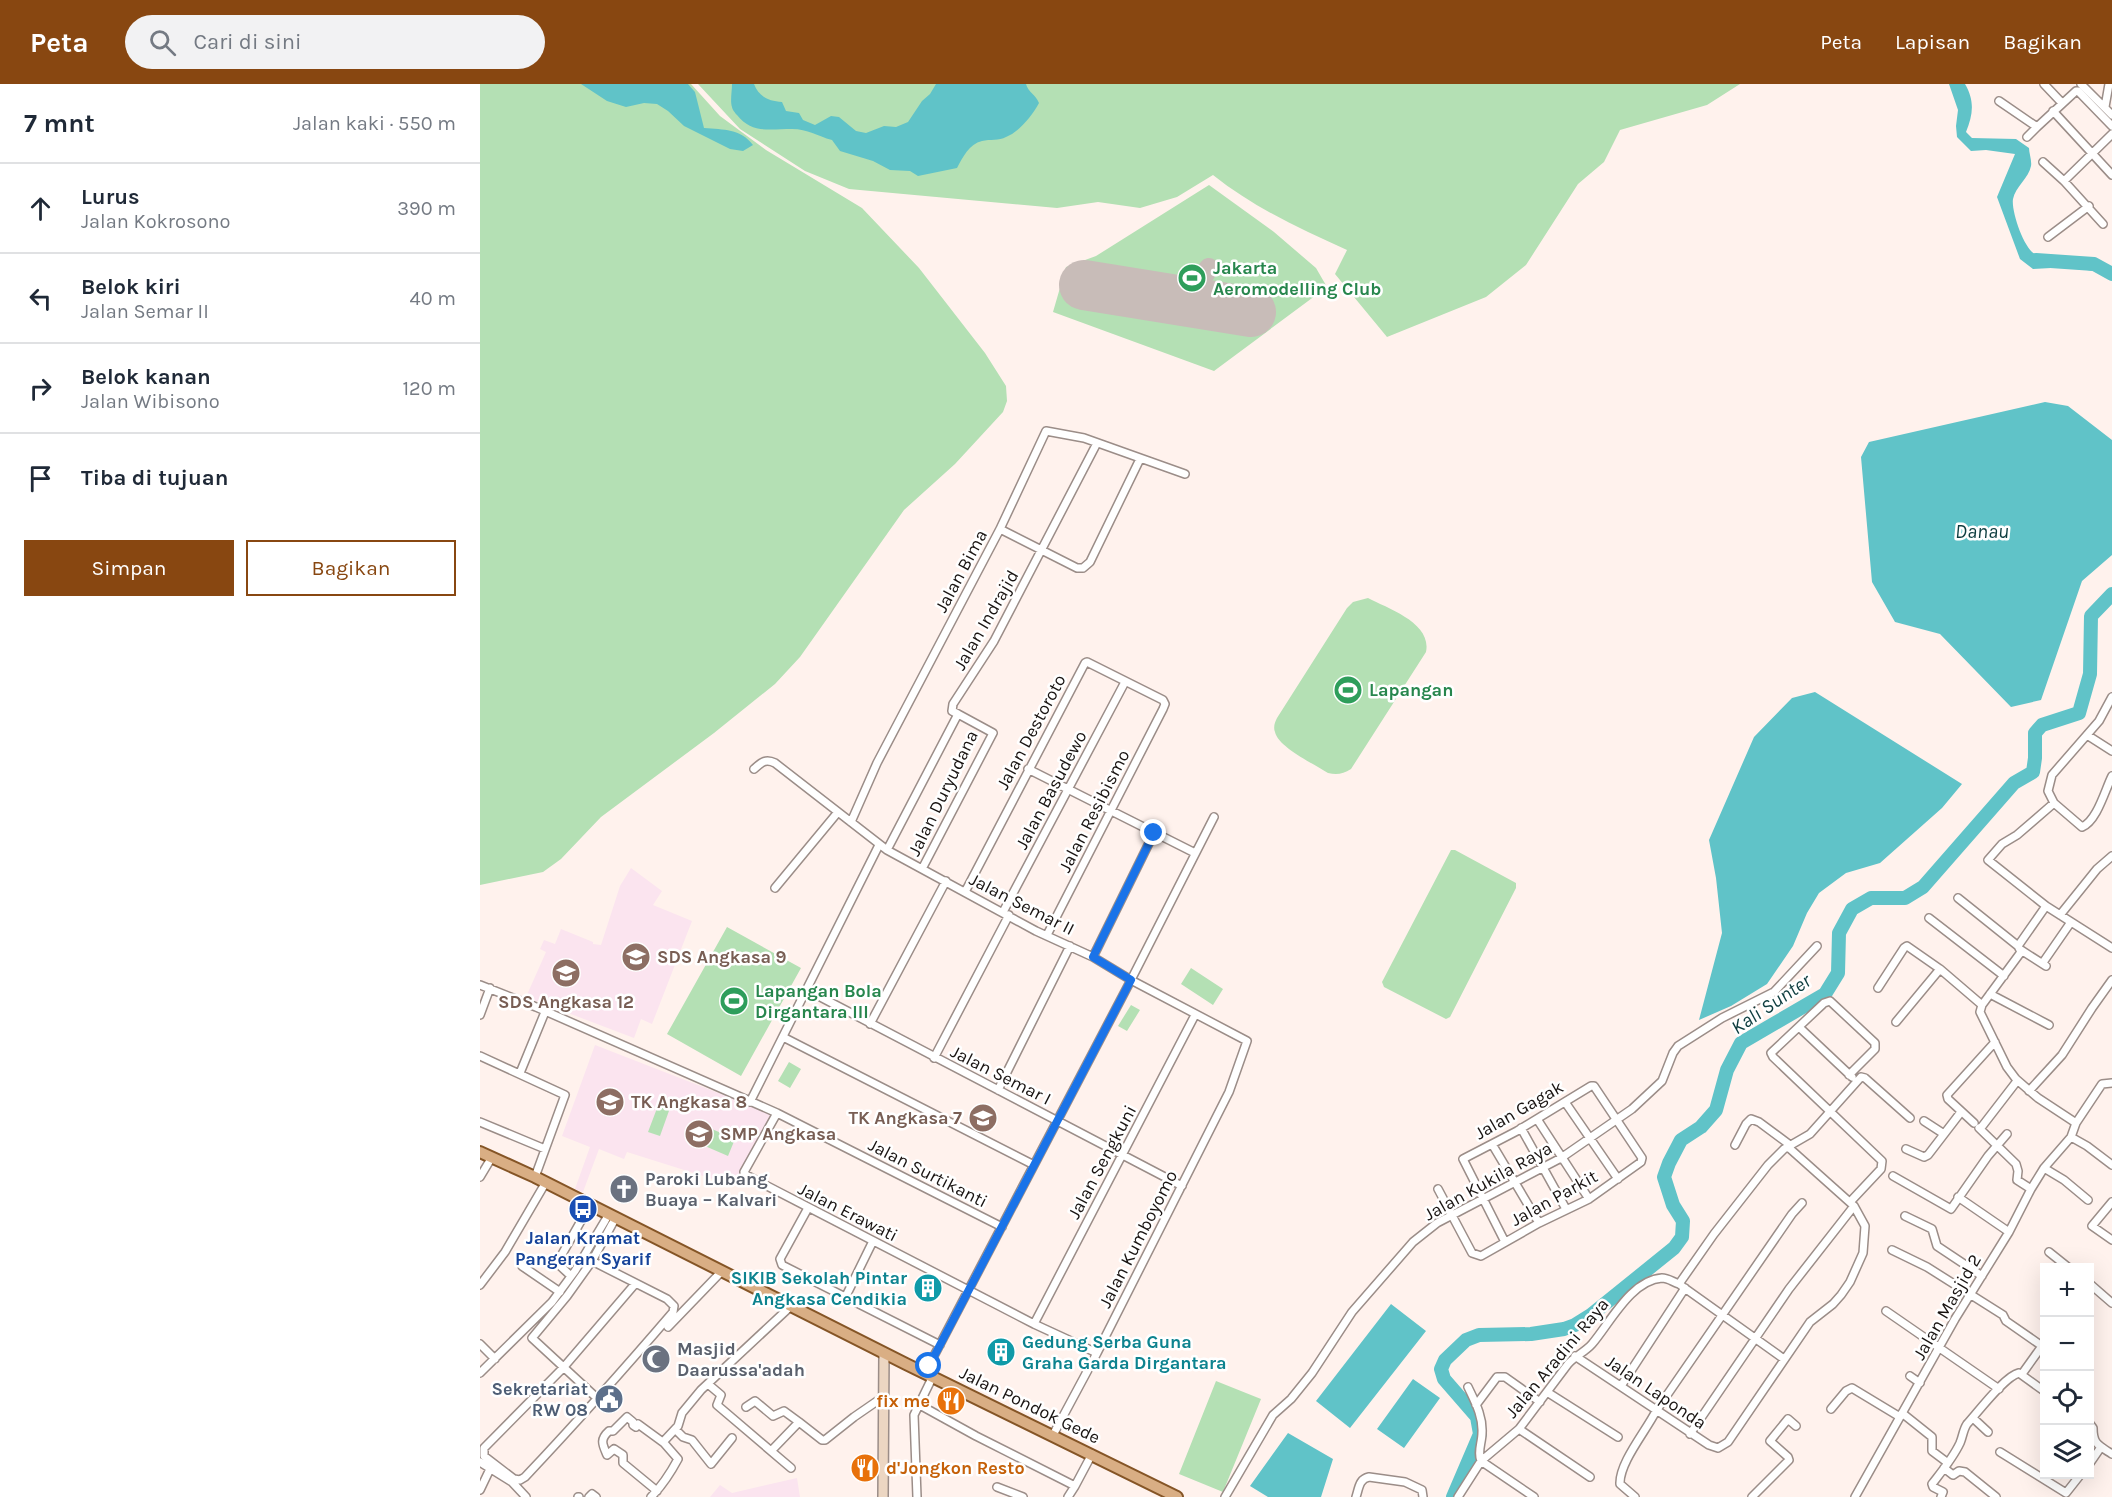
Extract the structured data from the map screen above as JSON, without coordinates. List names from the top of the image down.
{
  "streets": {
    "main road": ["Jalan Pondok Gede"],
    "street": [
      "Jalan Bima",
      "Jalan Indrajid",
      "Jalan Destoroto",
      "Jalan Basudewo",
      "Jalan Duryudana",
      "Jalan Resibismo",
      "Jalan Semar II",
      "Jalan Semar I",
      "Jalan Gagak",
      "Jalan Sengkuni",
      "Jalan Surtikanti",
      "Jalan Kukila Raya",
      "Jalan Parkit",
      "Jalan Erawati",
      "Jalan Kumboyomo",
      "Jalan Masjid 2",
      "Jalan Aradini Raya",
      "Jalan Laponda"
    ]
  },
  "crossings": [
    ["Jalan Indrajid", "Jalan Duryudana"],
    ["Jalan Indrajid", "Jalan Semar II"],
    ["Jalan Destoroto", "Jalan Basudewo"],
    ["Jalan Destoroto", "Jalan Resibismo"],
    ["Jalan Destoroto", "Jalan Semar II"],
    ["Jalan Basudewo", "Jalan Semar II"],
    ["Jalan Basudewo", "Jalan Semar I"],
    ["Jalan Duryudana", "Jalan Semar II"],
    ["Jalan Resibismo", "Jalan Semar II"],
    ["Jalan Semar II", "Jalan Sengkuni"],
    ["Jalan Semar II", "Jalan Kumboyomo"],
    ["Jalan Semar I", "Jalan Sengkuni"],
    ["Jalan Semar I", "Jalan Kumboyomo"],
    ["Jalan Gagak", "Jalan Kukila Raya"],
    ["Jalan Gagak", "Jalan Parkit"],
    ["Jalan Surtikanti", "Jalan Erawati"],
    ["Jalan Kukila Raya", "Jalan Parkit"],
    ["Jalan Kumboyomo", "Jalan Pondok Gede"],
    ["Jalan Aradini Raya", "Jalan Laponda"]
  ],
  "water": ["Danau", "Kali Sunter"],
  "places": {
    "sports": ["Jakarta Aeromodelling Club", "Lapangan", "Lapangan Bola Dirgantara III"],
    "school or university": [
      "SDS Angkasa 9",
      "SDS Angkasa 12",
      "TK Angkasa 8",
      "TK Angkasa 7",
      "SMP Angkasa"
    ],
    "church": ["Paroki Lubang Buaya – Kalvari"],
    "bus stop": ["Jalan Kramat Pangeran Syarif"],
    "building": ["SIKIB Sekolah Pintar Angkasa Cendikia", "Gedung Serba Guna Graha Garda Dirgantara"],
    "mosque": ["Masjid Daarussa'adah"],
    "public building": ["Sekretariat RW 08"],
    "restaurant": ["fix me", "d'Jongkon Resto"]
  },
  "page": {
    "header": "Peta",
    "search": "Cari di sini",
    "nav": ["Peta", "Lapisan", "Bagikan"],
    "heading": ["7 mnt", "Jalan kaki · 550 m"],
    "list": [
      ["Lurus", "Jalan Kokrosono", "390 m"],
      ["Belok kiri", "Jalan Semar II", "40 m"],
      ["Belok kanan", "Jalan Wibisono", "120 m"],
      "Tiba di tujuan"
    ],
    "buttons": ["Simpan", "Bagikan"],
    "map_buttons": ["+", "−"]
  }
}
